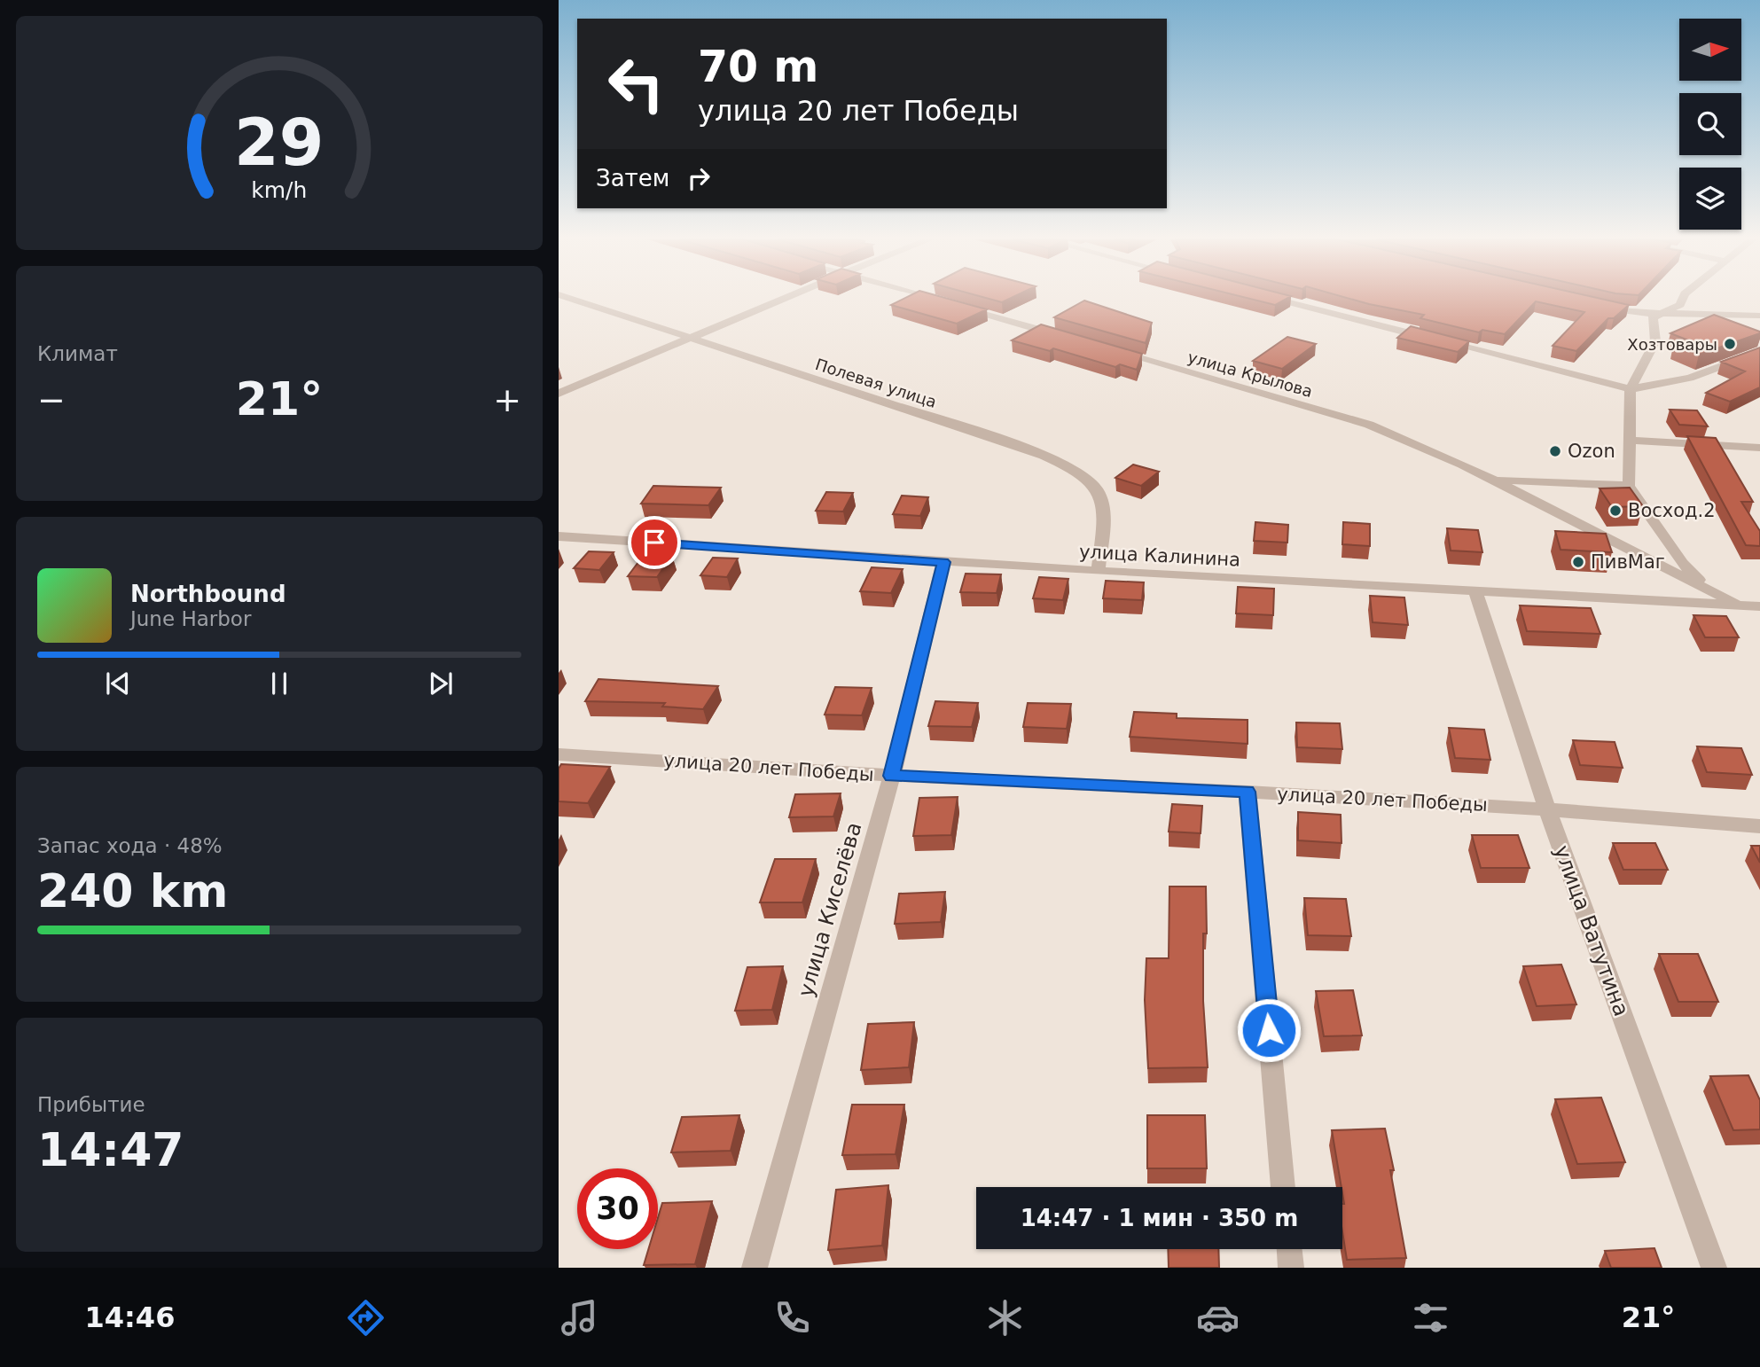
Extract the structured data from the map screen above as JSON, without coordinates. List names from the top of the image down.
{
  "streets": {
    "street": [
      "улица Крылова",
      "Полевая улица",
      "улица Калинина",
      "улица 20 лет Победы",
      "улица Киселёва",
      "улица Ватутина"
    ]
  },
  "crossings": [
    ["улица Крылова", "улица Калинина"],
    ["Полевая улица", "улица Калинина"],
    ["улица Калинина", "улица Киселёва"],
    ["улица Калинина", "улица Ватутина"],
    ["улица 20 лет Победы", "улица Киселёва"],
    ["улица 20 лет Победы", "улица Ватутина"]
  ],
  "places": [
    "Хозтовары",
    "Ozon",
    "Восход.2",
    "ПивМаг"
  ],
  "north": "right",
  "page": {
    "turn": ["70 m", "улица 20 лет Победы"],
    "then": "Затем",
    "tile": [
      "Климат",
      ["Запас хода · 48%", "240 km"],
      ["Прибытие", "14:47"]
    ],
    "heat": ["−", "21°", "+"],
    "song": ["Northbound", "June Harbor"],
    "limit": "30",
    "trip": "14:47 · 1 мин · 350 m",
    "tabs": ["14:46", "21°"],
    "gauge": ["29", "km/h"]
  }
}
